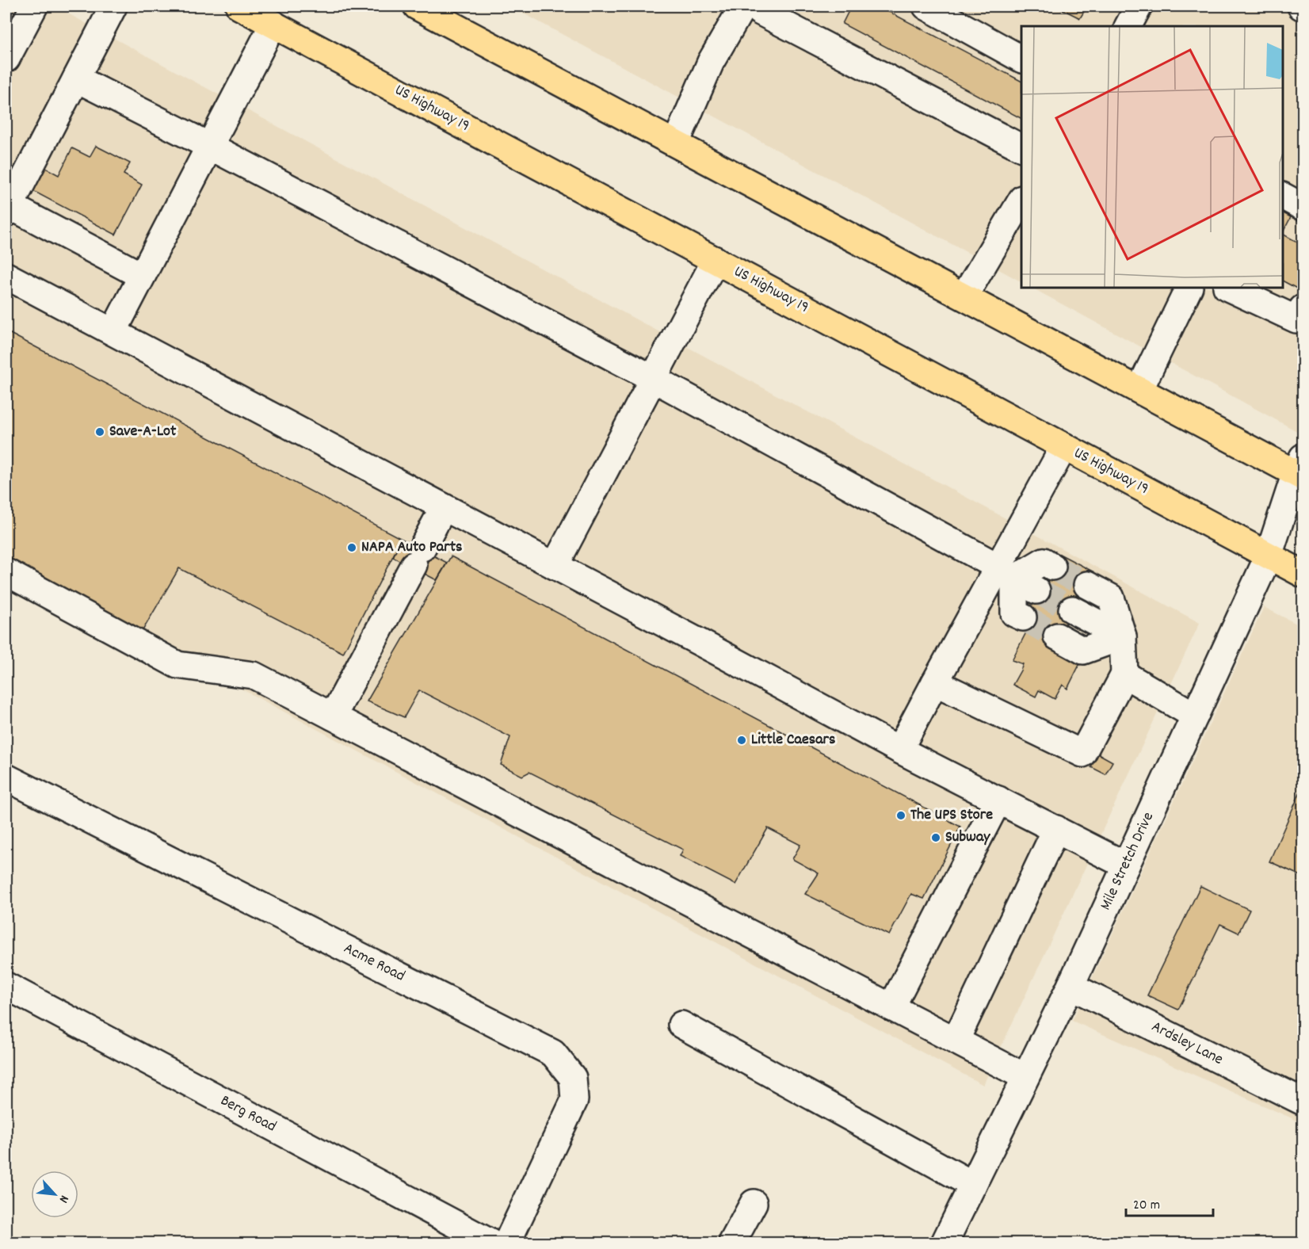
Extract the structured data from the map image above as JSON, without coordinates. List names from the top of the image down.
{
  "streets": {
    "highway": ["US Highway 19"],
    "street": [
      "Mile Stretch Drive",
      "Acme Road",
      "Ardsley Lane",
      "Berg Road"
    ]
  },
  "crossings": [
    ["US Highway 19", "Mile Stretch Drive"],
    ["Mile Stretch Drive", "Ardsley Lane"]
  ],
  "places": [
    "Save-A-Lot",
    "NAPA Auto Parts",
    "Little Caesars",
    "The UPS Store",
    "Subway"
  ],
  "scale_bar": "20 m",
  "north": "bottom right"
}
